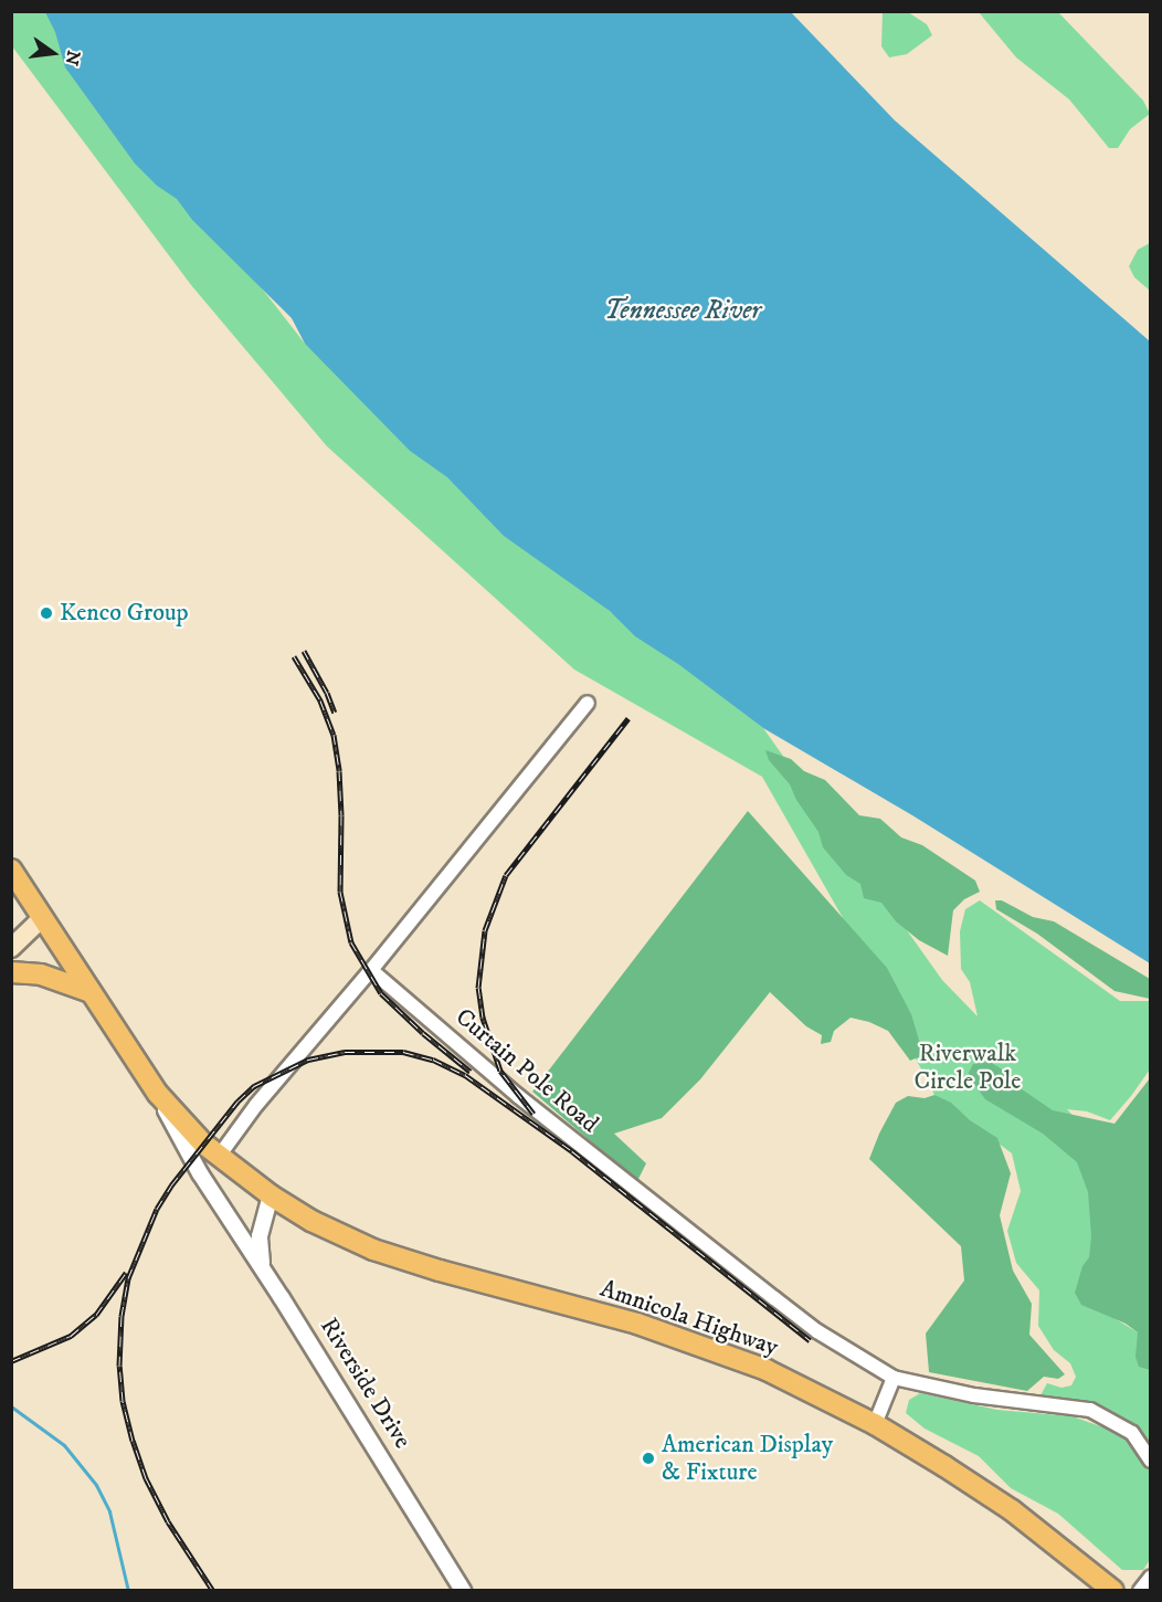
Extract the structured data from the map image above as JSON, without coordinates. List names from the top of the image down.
{
  "streets": {
    "main road": ["Amnicola Highway"],
    "street": ["Curtain Pole Road", "Riverside Drive"]
  },
  "crossings": [
    ["Amnicola Highway", "Riverside Drive"]
  ],
  "water": ["Tennessee River"],
  "parks": ["Riverwalk Circle Pole"],
  "places": ["Kenco Group", "American Display & Fixture"],
  "north": "right"
}
